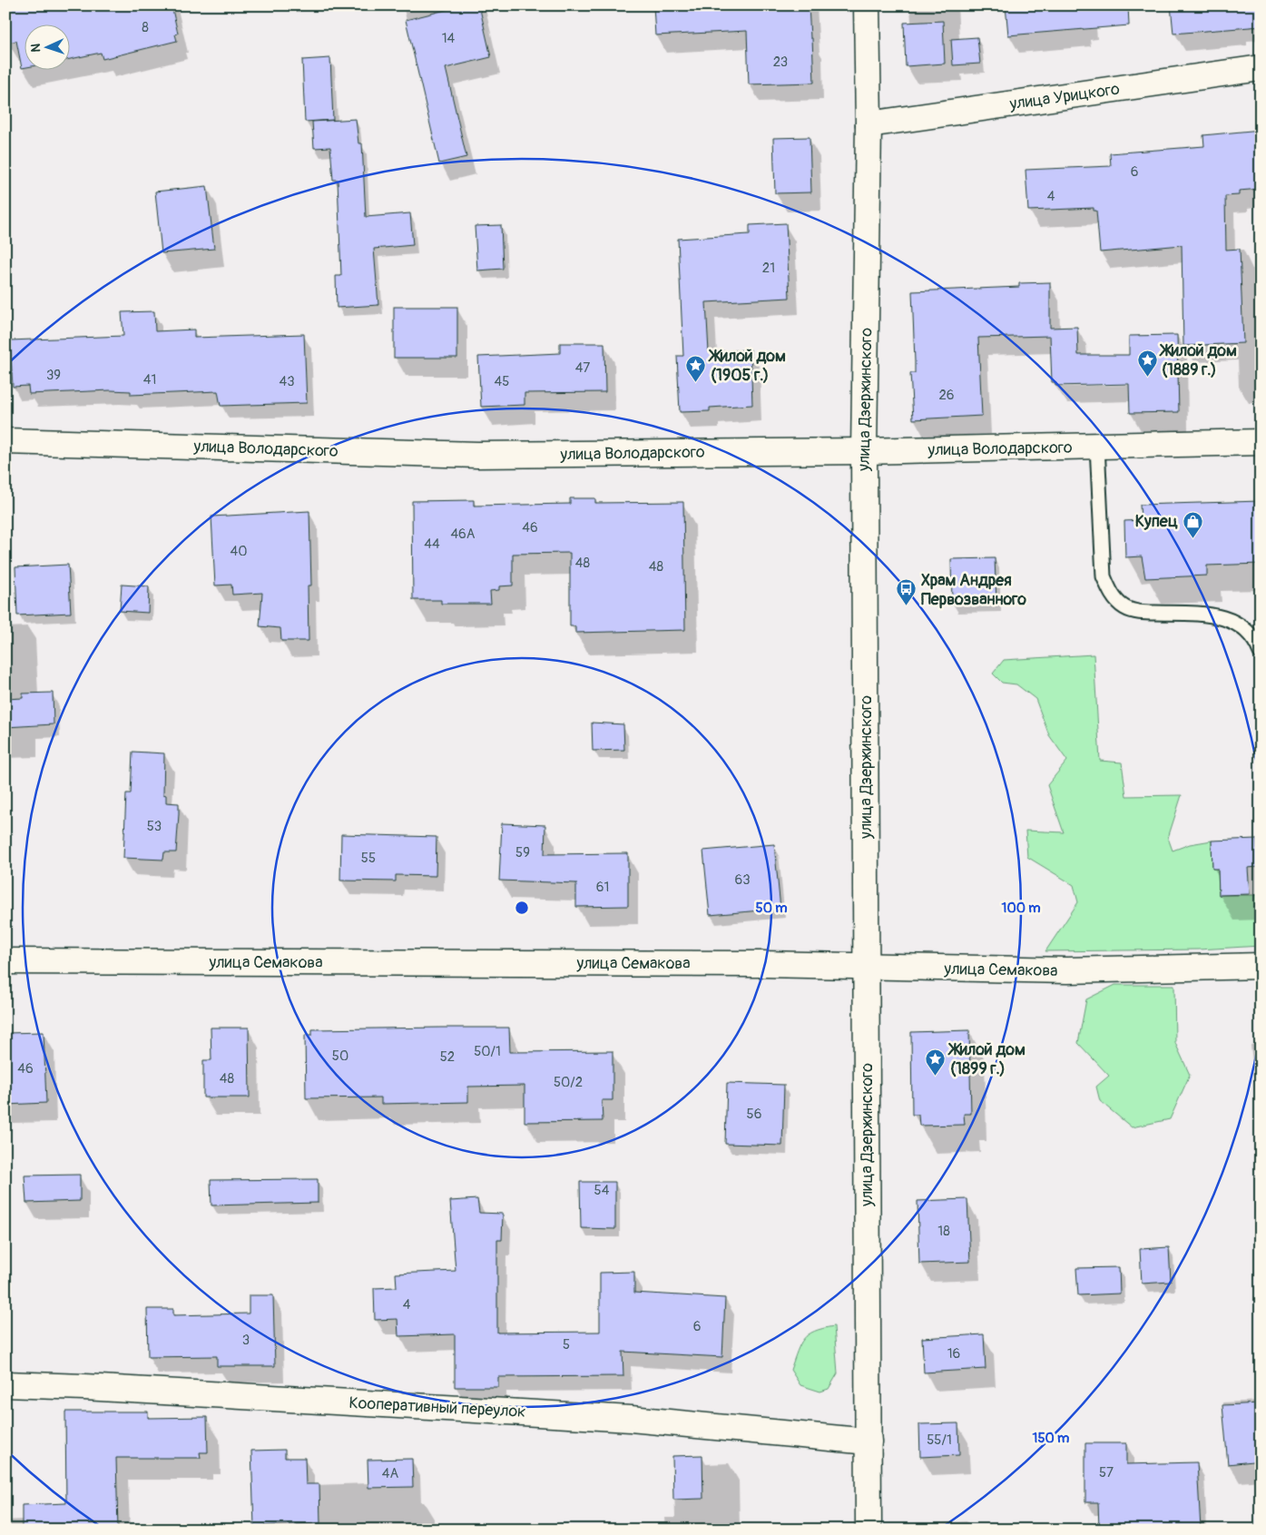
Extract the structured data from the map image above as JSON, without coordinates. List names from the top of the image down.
{
  "streets": {
    "street": [
      "улица Урицкого",
      "улица Дзержинского",
      "улица Володарского",
      "улица Семакова",
      "Кооперативный переулок"
    ]
  },
  "crossings": [
    ["улица Урицкого", "улица Дзержинского"],
    ["улица Дзержинского", "улица Володарского"],
    ["улица Дзержинского", "улица Семакова"],
    ["улица Дзержинского", "Кооперативный переулок"]
  ],
  "places": {
    "place": ["Жилой дом (1889 г.)", "Жилой дом (1905 г.)", "Жилой дом (1899 г.)"],
    "shop": ["Купец"],
    "bus stop": ["Храм Андрея Первозванного"]
  },
  "house_numbers": [
    "8",
    "14",
    "23",
    "6",
    "4",
    "21",
    "47",
    "39",
    "41",
    "43",
    "45",
    "26",
    "46",
    "46А",
    "44",
    "40",
    "48",
    "48",
    "53",
    "59",
    "55",
    "63",
    "61",
    "50/1",
    "50",
    "52",
    "46",
    "48",
    "50/2",
    "56",
    "54",
    "18",
    "4",
    "6",
    "3",
    "5",
    "16",
    "55/1",
    "57",
    "4А"
  ],
  "north": "left",
  "rings": ["50 m", "100 m", "150 m"]
}
